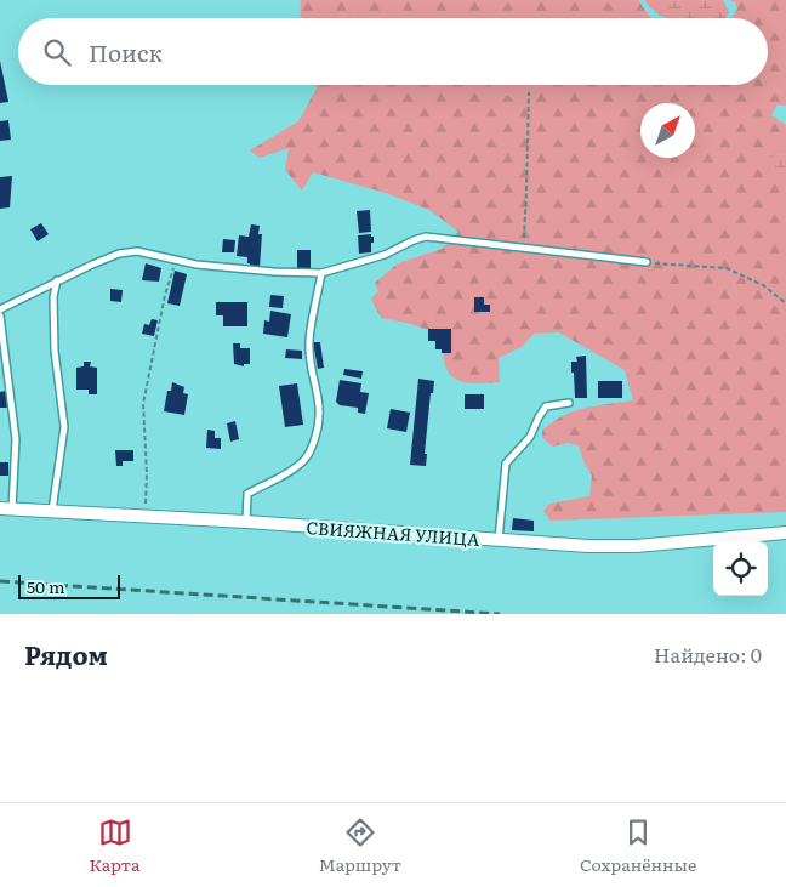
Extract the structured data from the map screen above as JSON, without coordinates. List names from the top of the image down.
{
  "streets": {
    "street": ["СВИЯЖНАЯ УЛИЦА"]
  },
  "scale_bar": "50 m",
  "north": "top right",
  "page": {
    "search": "Поиск",
    "scale": "50 m",
    "heading": ["Рядом", "Найдено: 0"],
    "nav": ["Карта", "Маршрут", "Сохранённые"]
  }
}
